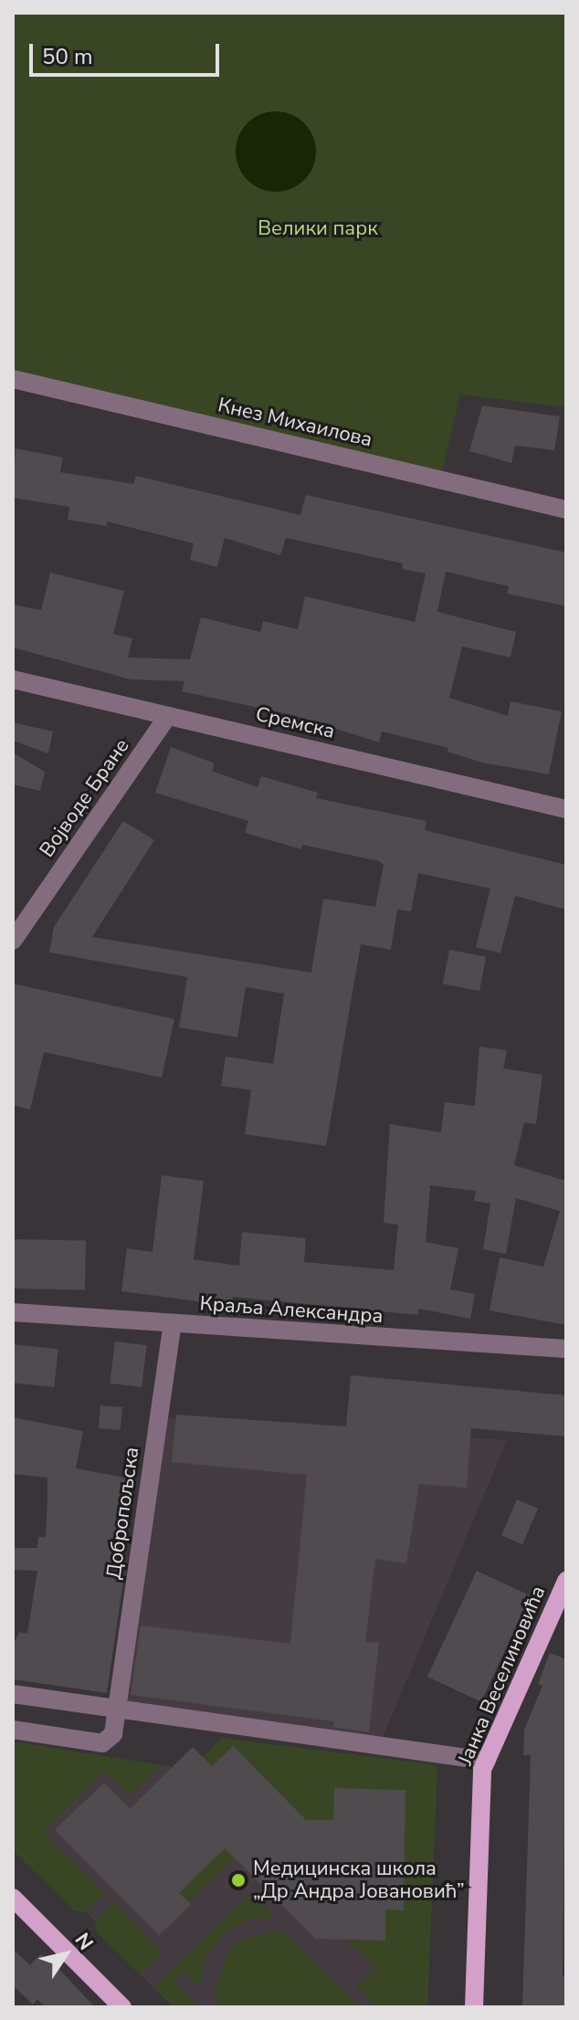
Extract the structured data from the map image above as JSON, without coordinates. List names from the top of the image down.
{
  "streets": {
    "main road": ["Јанка Веселиновића"],
    "street": [
      "Кнез Михаилова",
      "Сремска",
      "Војводе Бране",
      "Краља Александра",
      "Добропољска"
    ]
  },
  "crossings": [
    ["Сремска", "Војводе Бране"],
    ["Краља Александра", "Добропољска"]
  ],
  "parks": ["Велики парк"],
  "places": ["Медицинска школа „Др Андра Јовановић”"],
  "scale_bar": "50 m",
  "north": "top right"
}
